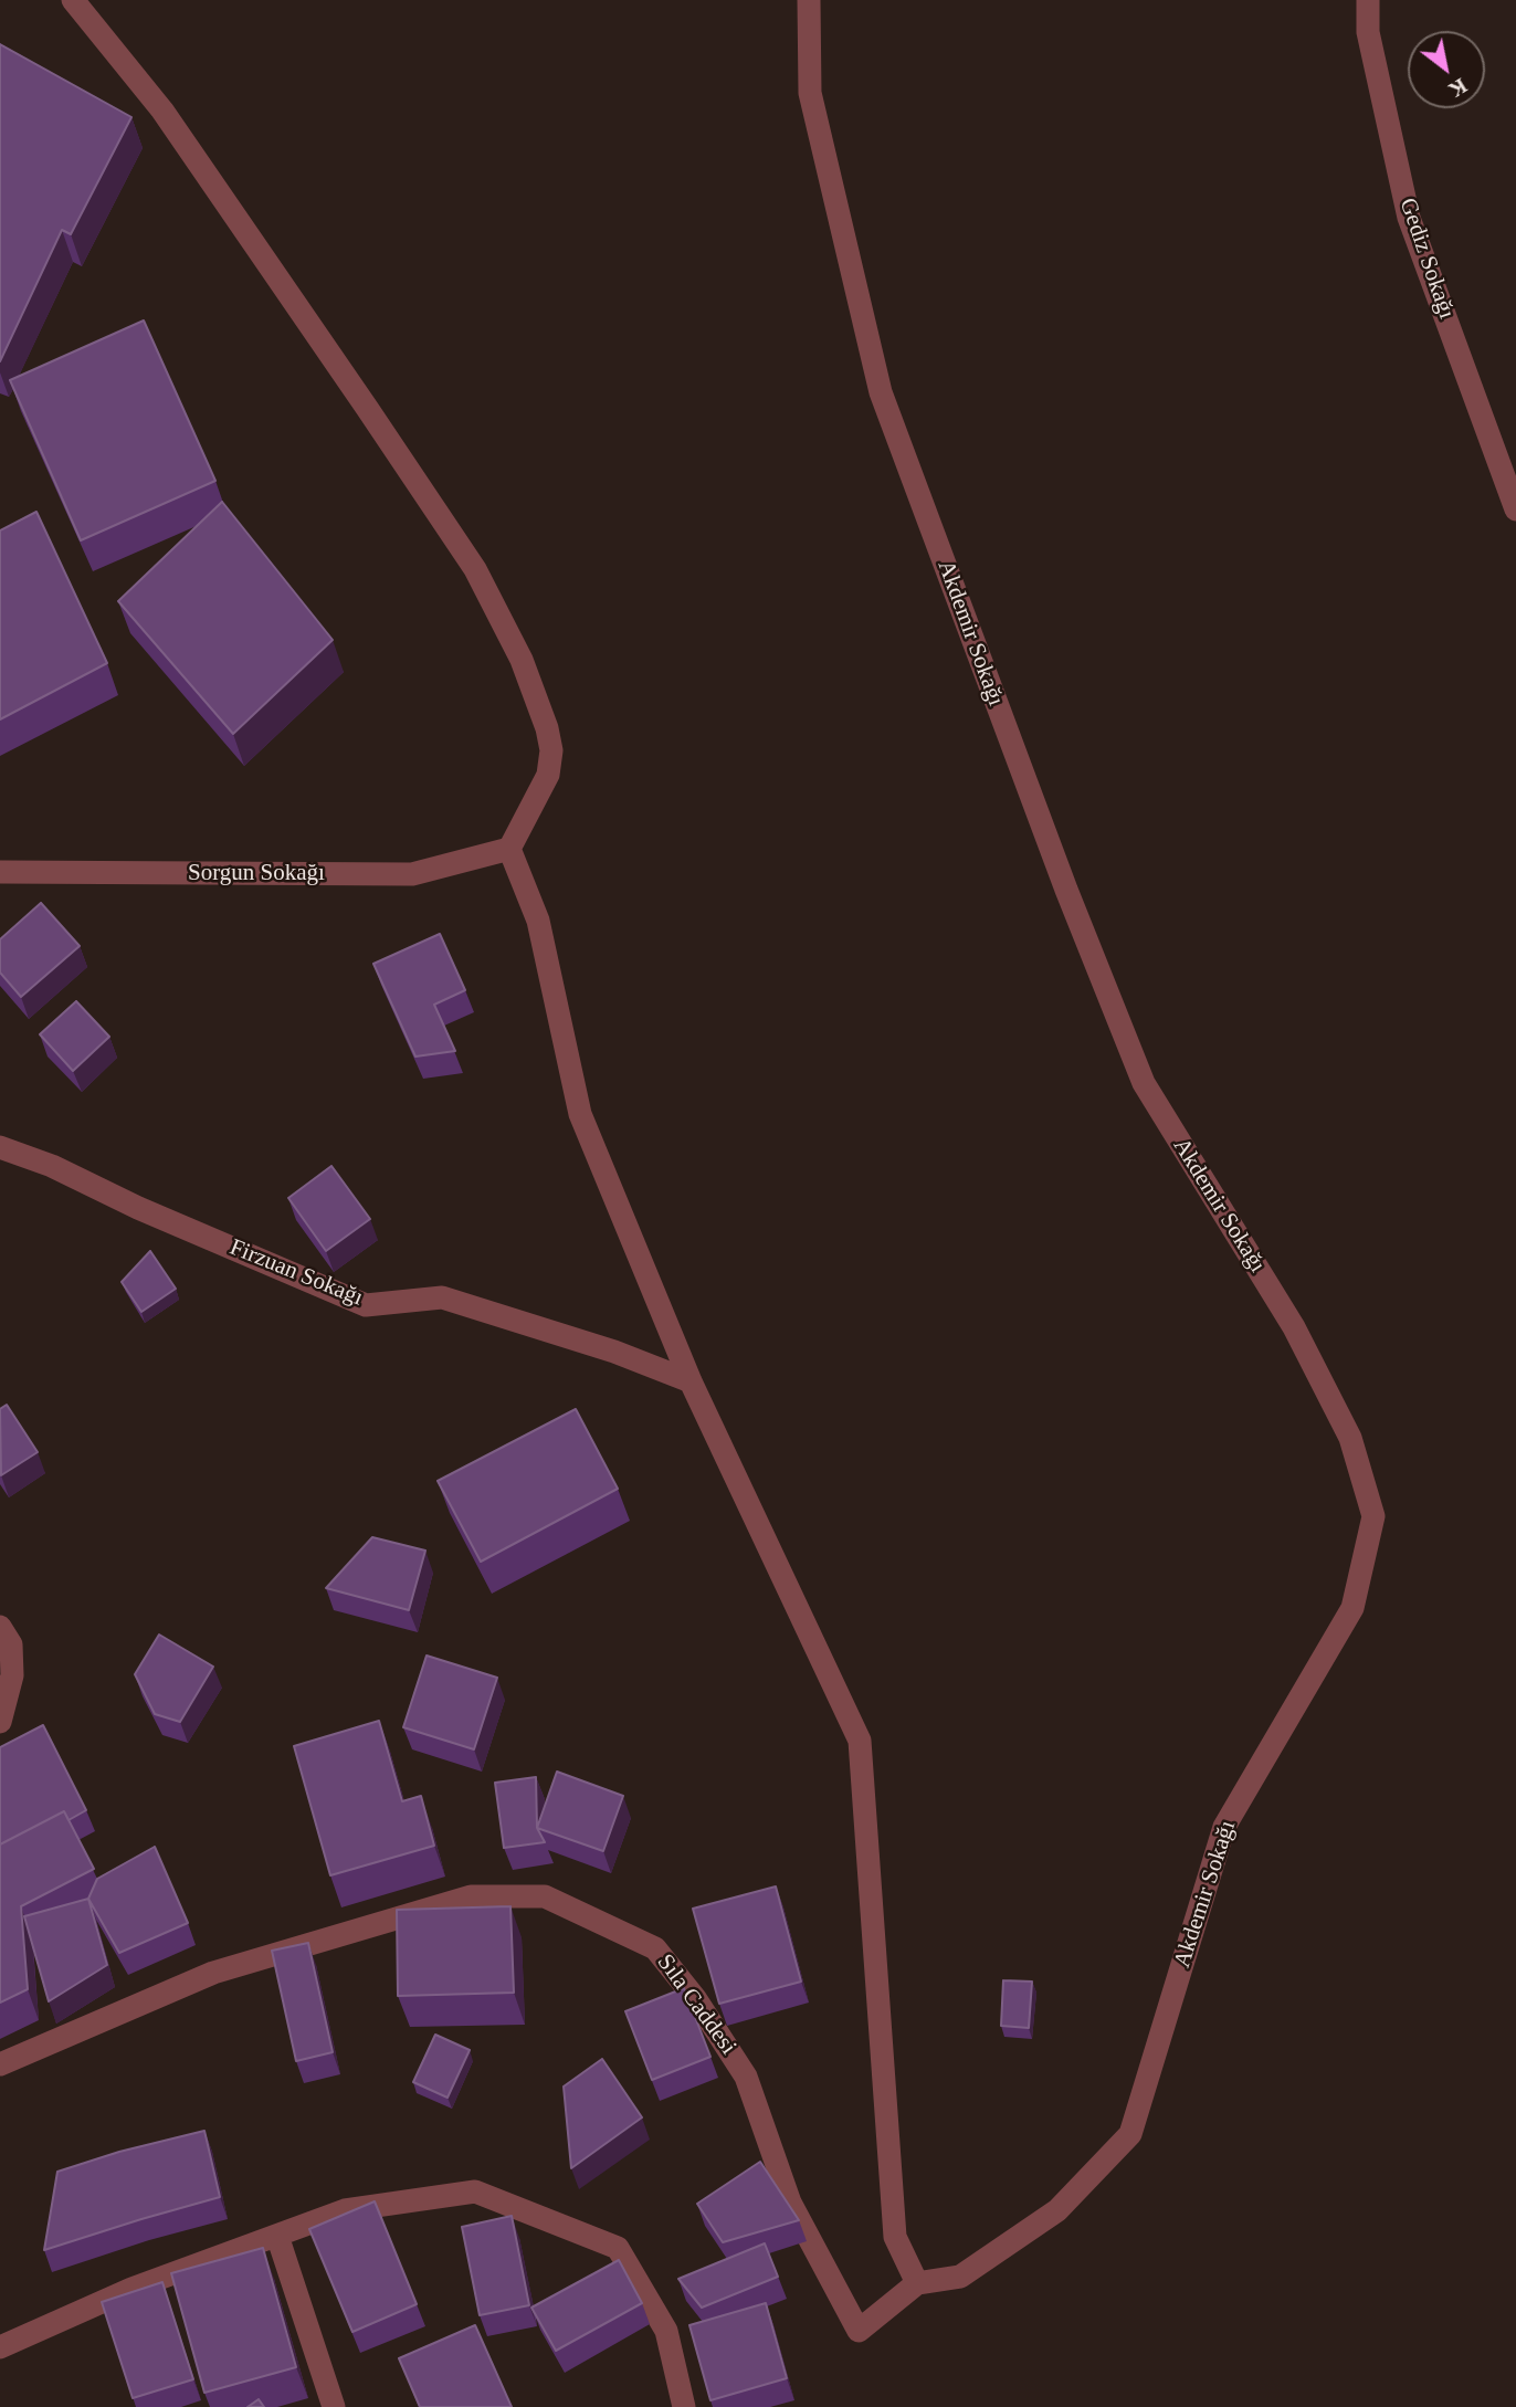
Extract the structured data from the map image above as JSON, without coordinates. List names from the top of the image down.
{
  "streets": {
    "street": [
      "Gediz Sokağı",
      "Akdemir Sokağı",
      "Sorgun Sokağı",
      "Firzuan Sokağı",
      "Sıla Caddesi"
    ]
  },
  "crossings": [
    ["Akdemir Sokağı", "Sıla Caddesi"]
  ],
  "north": "bottom right"
}
